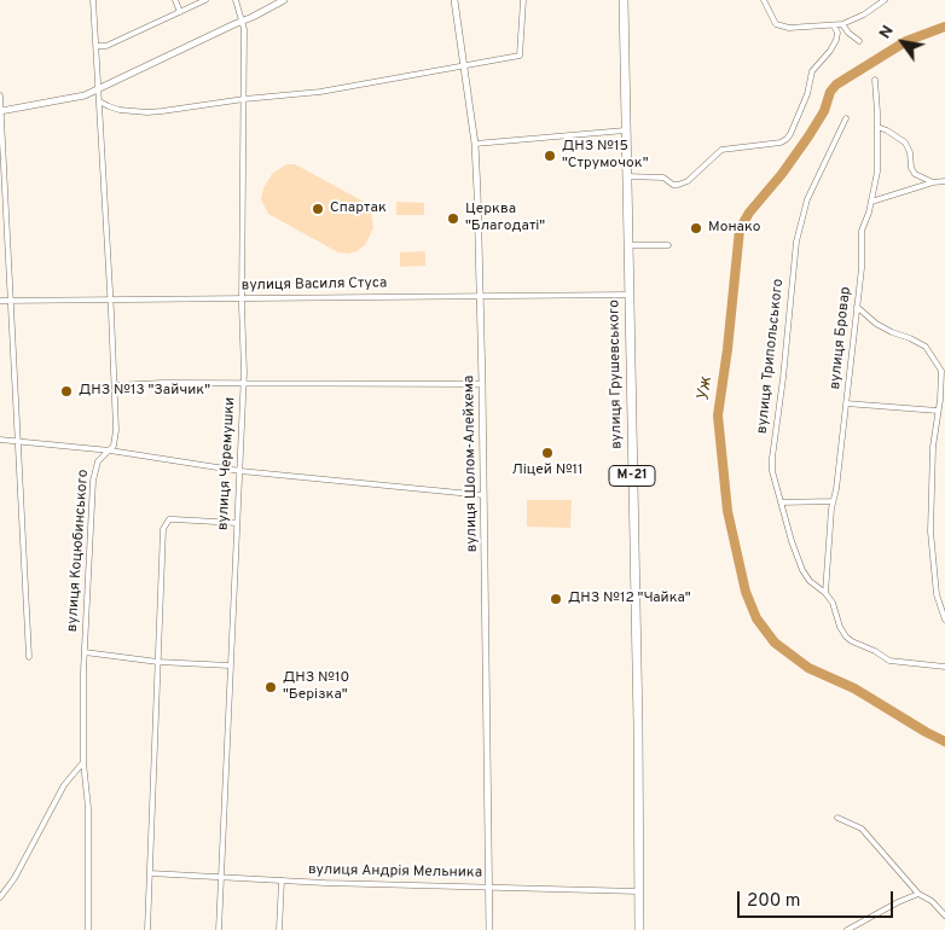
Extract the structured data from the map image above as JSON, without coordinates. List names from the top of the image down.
{
  "streets": {
    "highway": ["вулиця Грушевського", "М-21"],
    "street": [
      "вулиця Василя Стуса",
      "вулиця Бровар",
      "вулиця Трипольського",
      "вулиця Черемушки",
      "вулиця Шолом-Алейхема",
      "вулиця Коцюбинського",
      "вулиця Андрія Мельника"
    ]
  },
  "crossings": [
    ["вулиця Василя Стуса", "вулиця Грушевського"],
    ["вулиця Василя Стуса", "вулиця Черемушки"],
    ["вулиця Василя Стуса", "вулиця Шолом-Алейхема"],
    ["вулиця Василя Стуса", "вулиця Коцюбинського"],
    ["вулиця Бровар", "вулиця Трипольського"],
    ["вулиця Грушевського", "вулиця Андрія Мельника"],
    ["вулиця Черемушки", "вулиця Андрія Мельника"],
    ["вулиця Шолом-Алейхема", "вулиця Андрія Мельника"]
  ],
  "water": ["Уж"],
  "places": [
    "ДНЗ №15 \"Струмочок\"",
    "Спартак",
    "Церква \"Благодаті\"",
    "Монако",
    "ДНЗ №13 \"Зайчик\"",
    "Ліцей №11",
    "ДНЗ №12 \"Чайка\"",
    "ДНЗ №10 \"Берізка\""
  ],
  "scale_bar": "200 m",
  "north": "top left"
}
